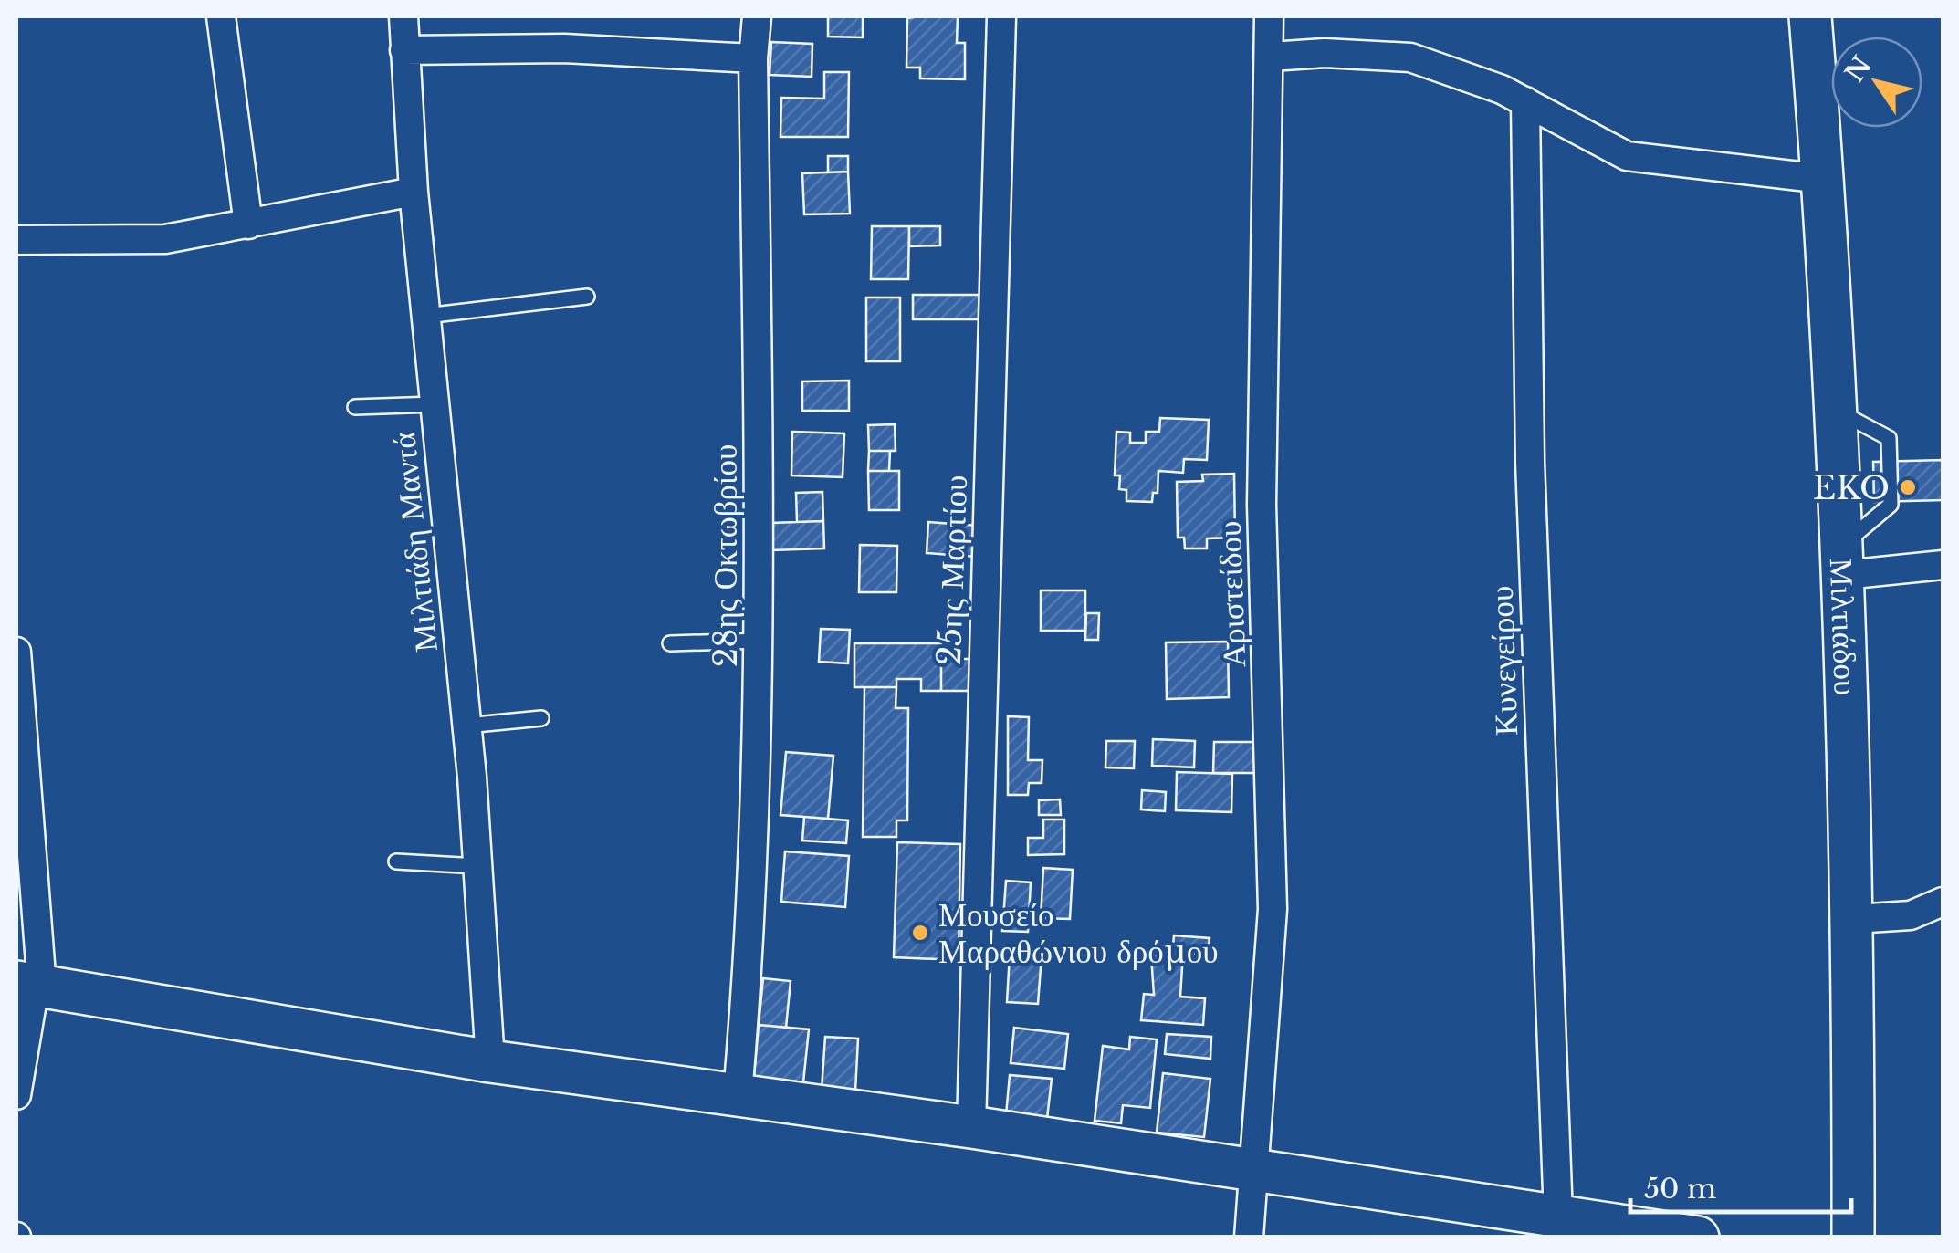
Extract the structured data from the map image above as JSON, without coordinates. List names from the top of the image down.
{
  "streets": {
    "main road": ["Μιλτιάδου"],
    "street": [
      "Μιλτιάδη Μαντά",
      "28ης Οκτωβρίου",
      "25ης Μαρτίου",
      "Αριστείδου",
      "Κυνεγείρου"
    ]
  },
  "places": ["EKO", "Μουσείο Μαραθώνιου δρόμου"],
  "scale_bar": "50 m",
  "north": "top left"
}
